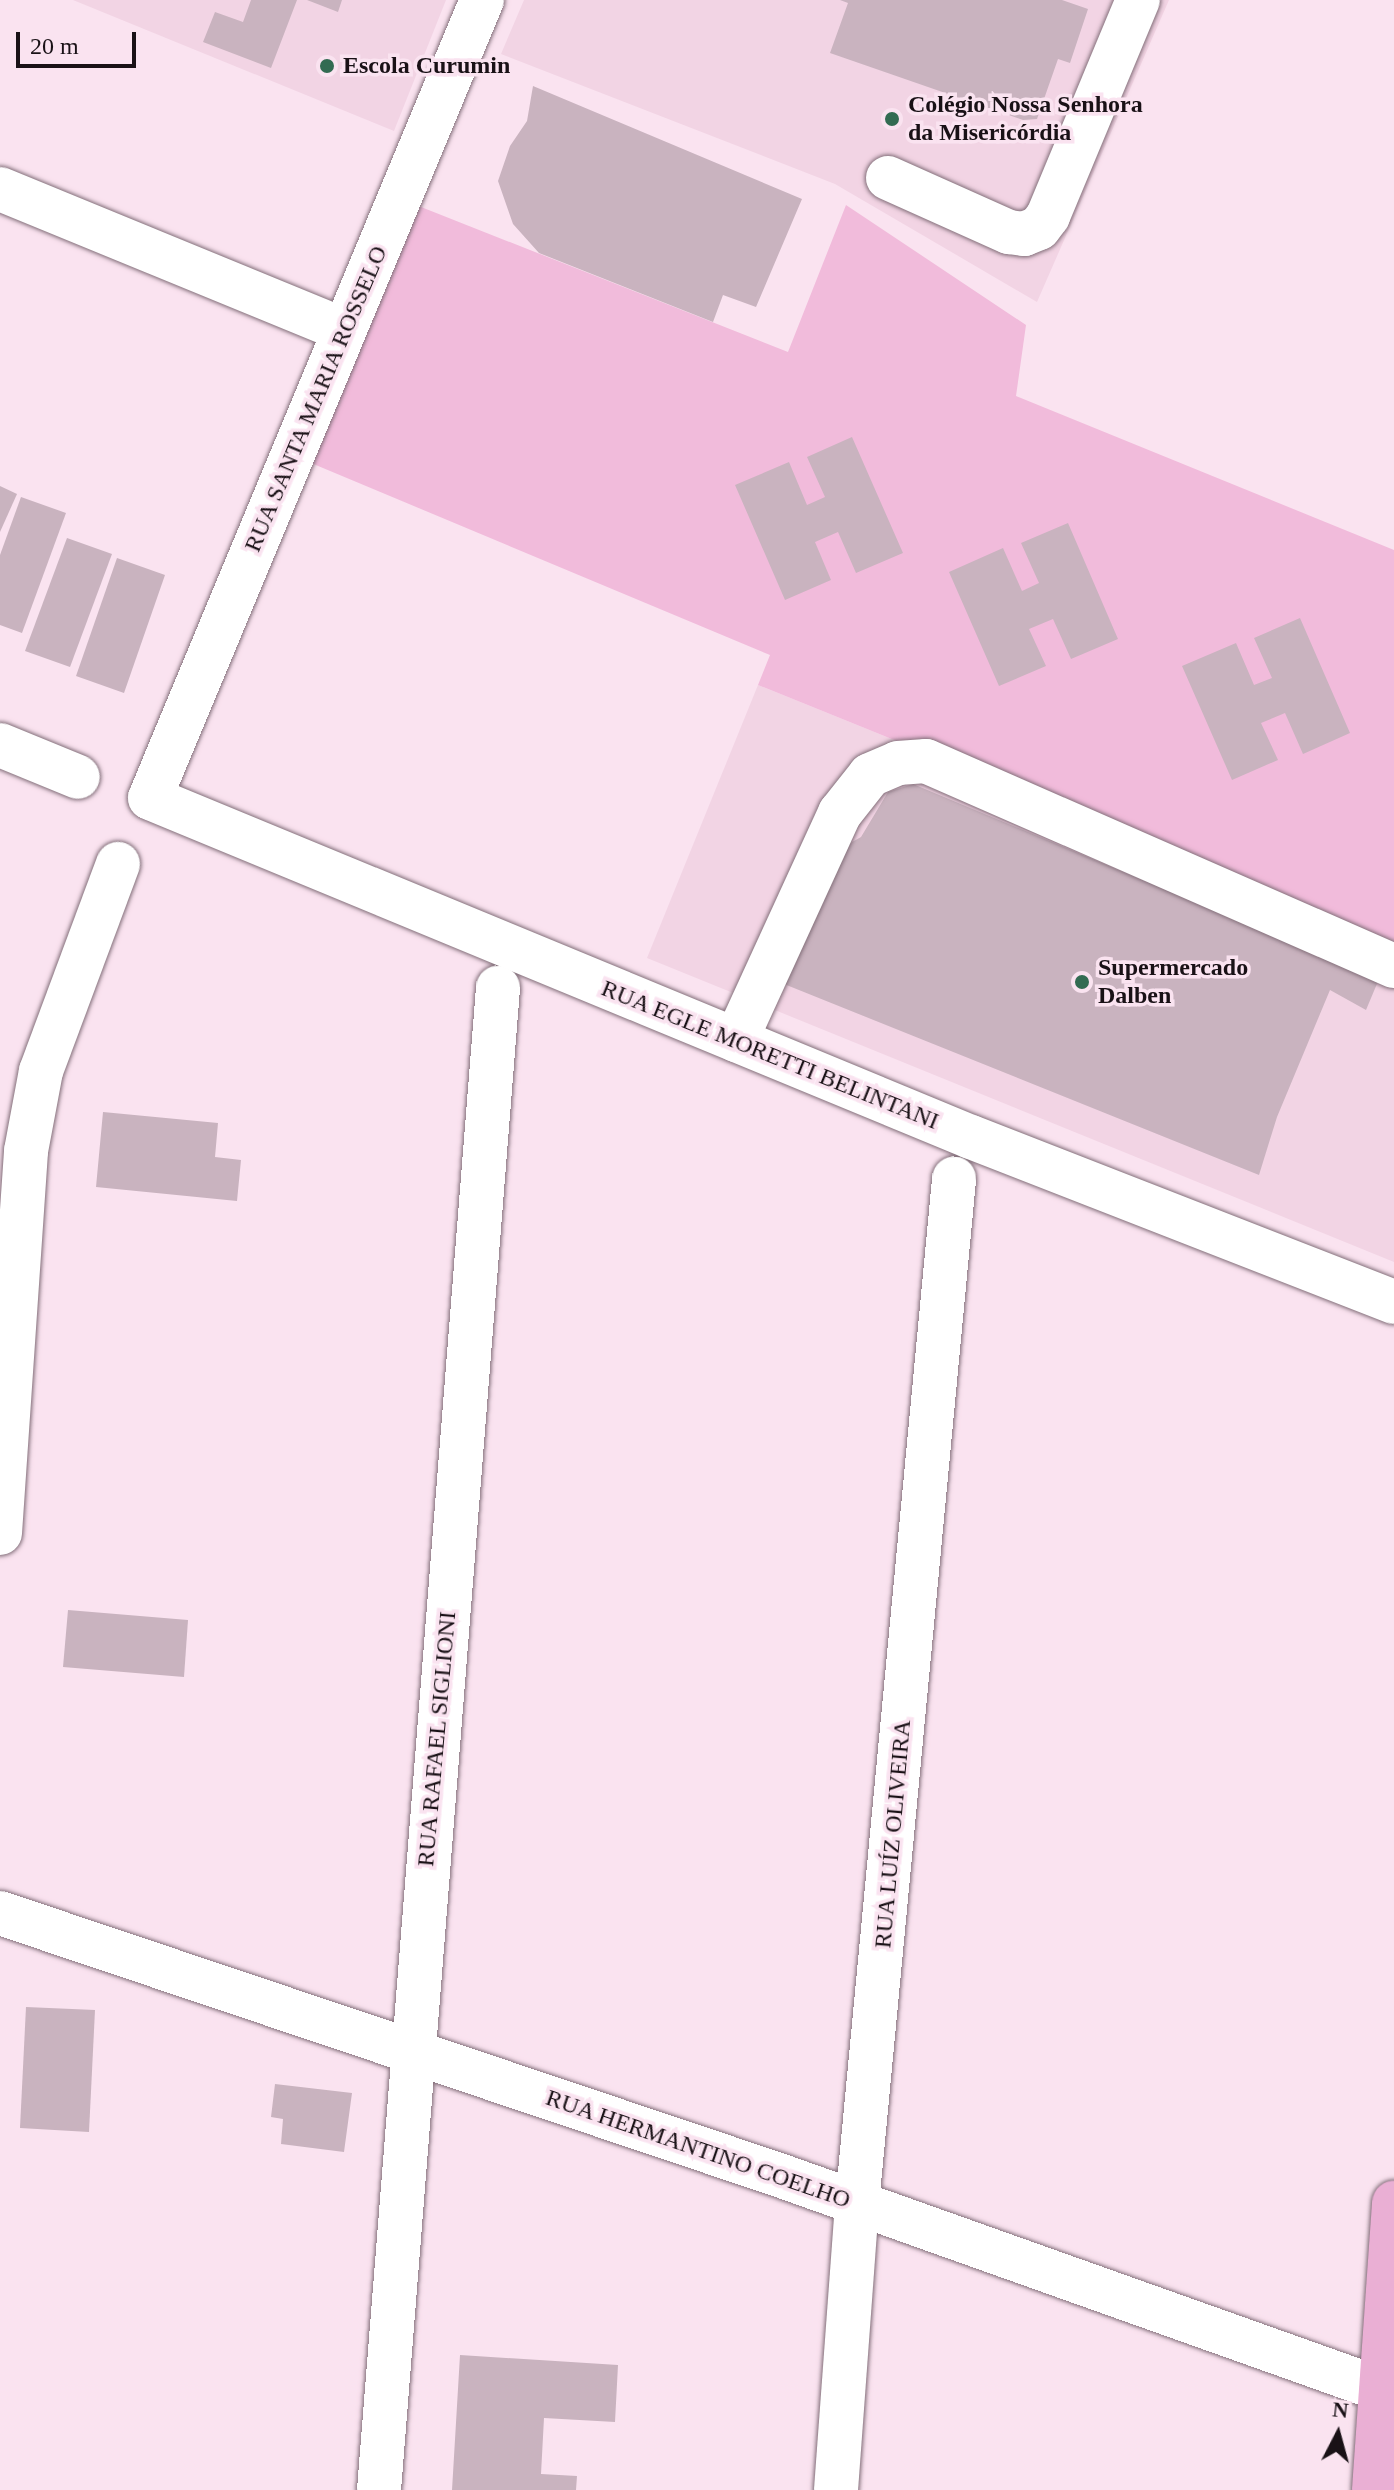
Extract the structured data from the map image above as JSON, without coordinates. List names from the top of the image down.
{
  "streets": {
    "street": [
      "RUA SANTA MARIA ROSSELO",
      "RUA EGLE MORETTI BELINTANI",
      "RUA RAFAEL SIGLIONI",
      "RUA LUÍZ OLIVEIRA",
      "RUA HERMANTINO COELHO"
    ]
  },
  "crossings": [
    ["RUA SANTA MARIA ROSSELO", "RUA EGLE MORETTI BELINTANI"],
    ["RUA RAFAEL SIGLIONI", "RUA HERMANTINO COELHO"],
    ["RUA LUÍZ OLIVEIRA", "RUA HERMANTINO COELHO"]
  ],
  "places": ["Escola Curumin", "Colégio Nossa Senhora da Misericórdia", "Supermercado Dalben"],
  "scale_bar": "20 m",
  "north": "top"
}
